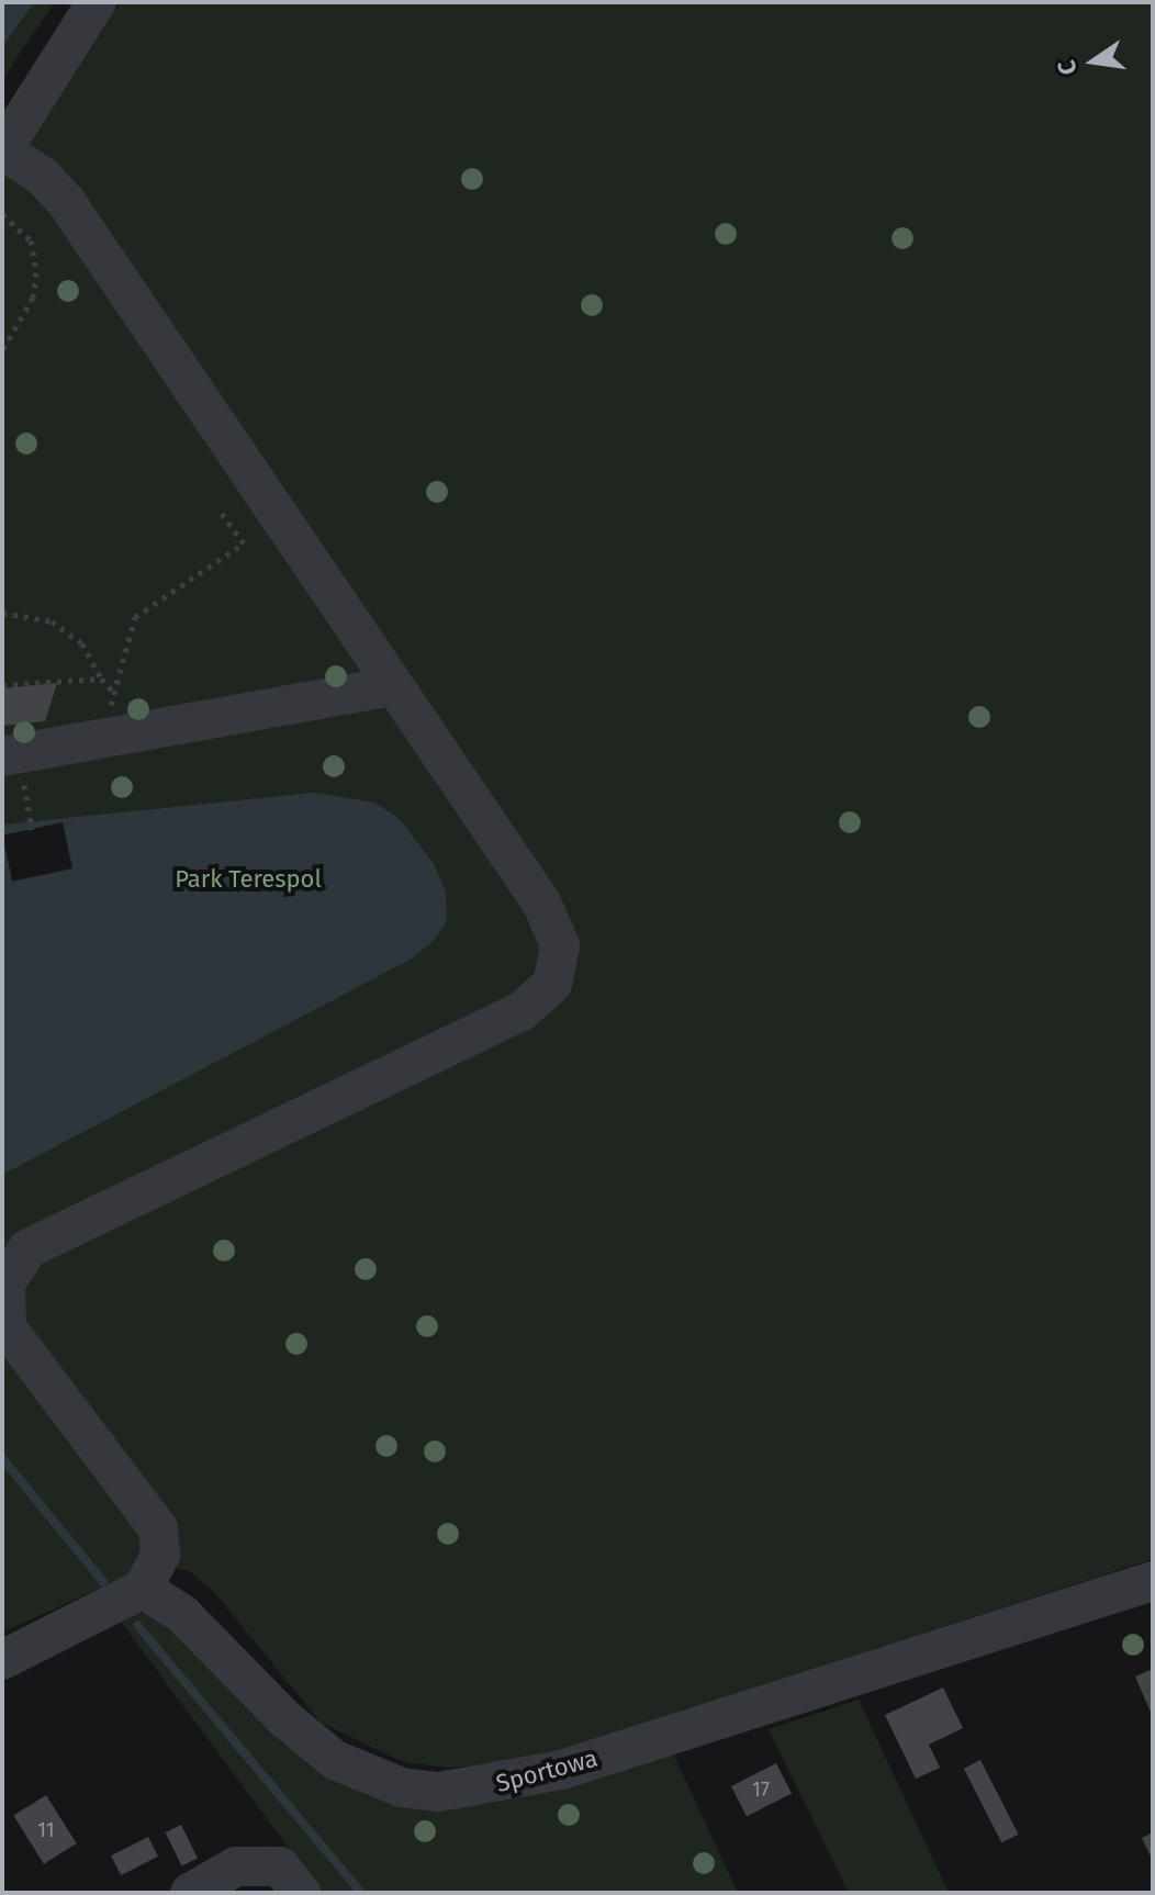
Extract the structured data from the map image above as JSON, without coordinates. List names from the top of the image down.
{
  "streets": {
    "street": ["Sportowa"]
  },
  "parks": ["Park Terespol"],
  "house_numbers": ["17", "11"],
  "north": "left"
}
